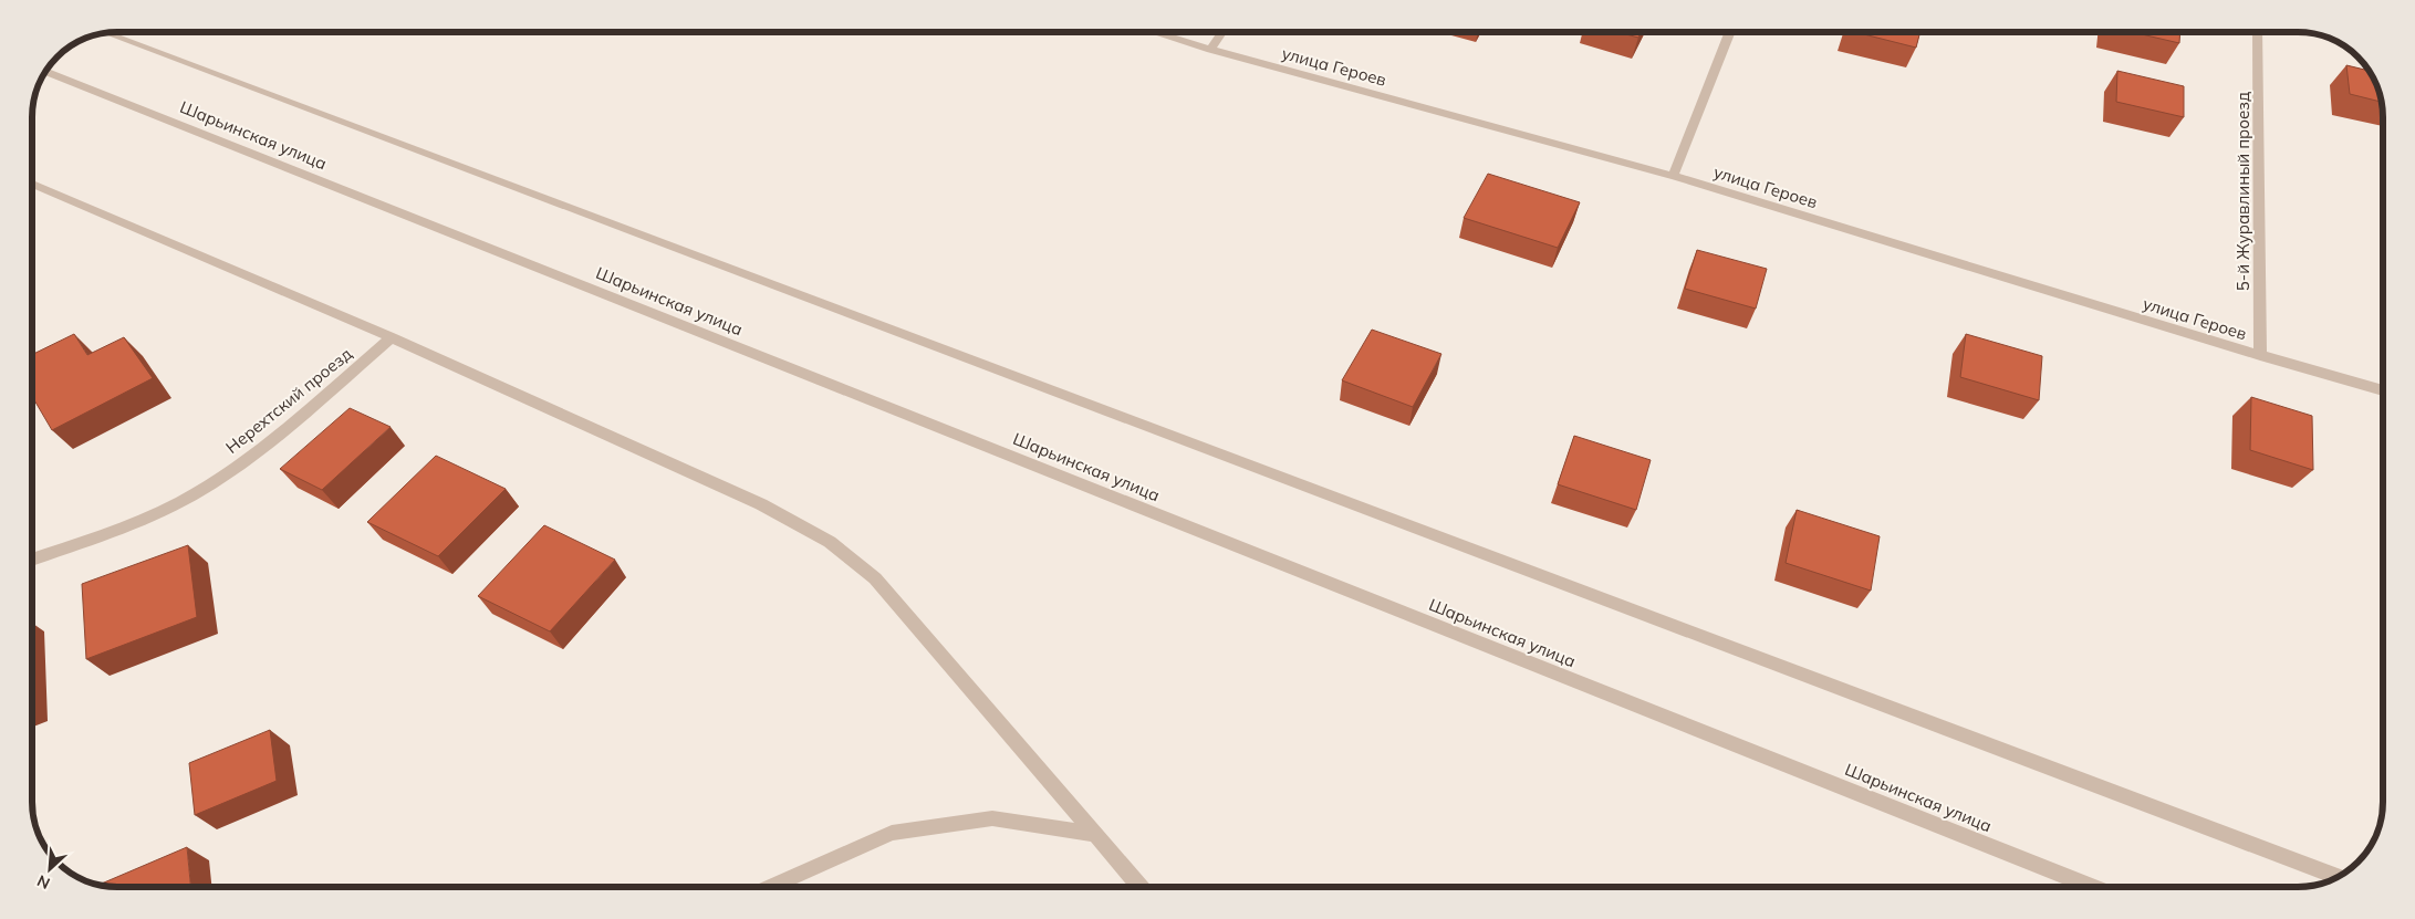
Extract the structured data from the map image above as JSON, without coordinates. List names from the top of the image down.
{
  "streets": {
    "street": [
      "улица Героев",
      "Шарьинская улица",
      "5-й Журавлиный проезд",
      "Нерехтский проезд"
    ]
  },
  "crossings": [
    ["улица Героев", "5-й Журавлиный проезд"]
  ],
  "north": "bottom left"
}
